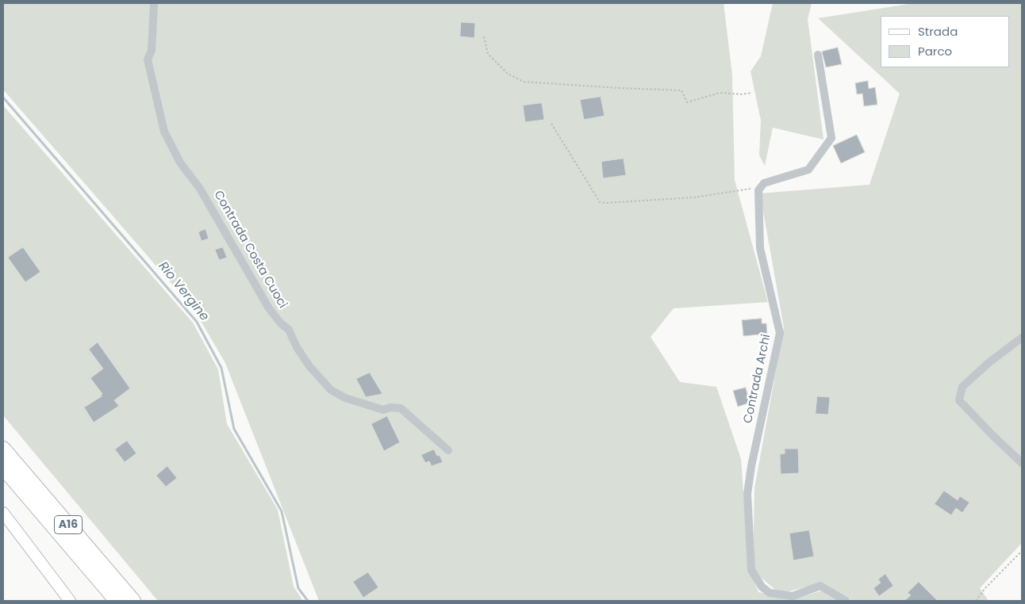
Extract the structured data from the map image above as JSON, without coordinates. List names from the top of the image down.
{
  "streets": {
    "highway": ["A16"],
    "street": ["Contrada Costa Cuoci", "Contrada Archi"]
  },
  "water": ["Rio Vergine"],
  "legend": ["Strada", "Parco"]
}
